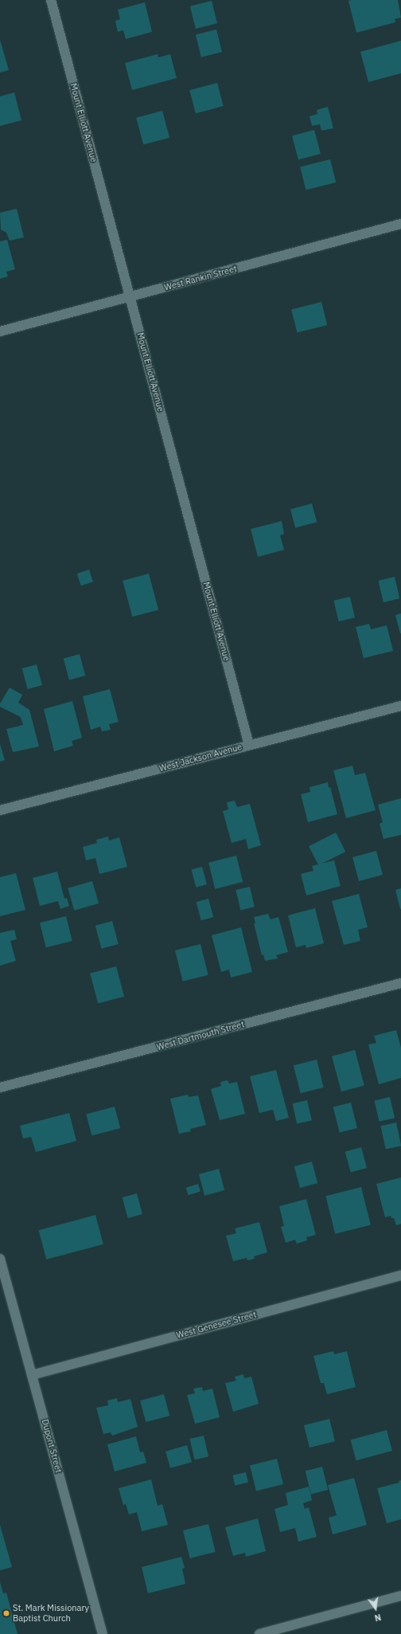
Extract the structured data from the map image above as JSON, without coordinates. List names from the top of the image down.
{
  "streets": {
    "street": [
      "Mount Elliott Avenue",
      "West Rankin Street",
      "West Jackson Avenue",
      "West Dartmouth Street",
      "West Genesee Street",
      "Dupont Street"
    ]
  },
  "crossings": [
    ["Mount Elliott Avenue", "West Rankin Street"],
    ["Mount Elliott Avenue", "West Jackson Avenue"],
    ["West Genesee Street", "Dupont Street"]
  ],
  "places": ["St. Mark Missionary Baptist Church"],
  "north": "bottom"
}
